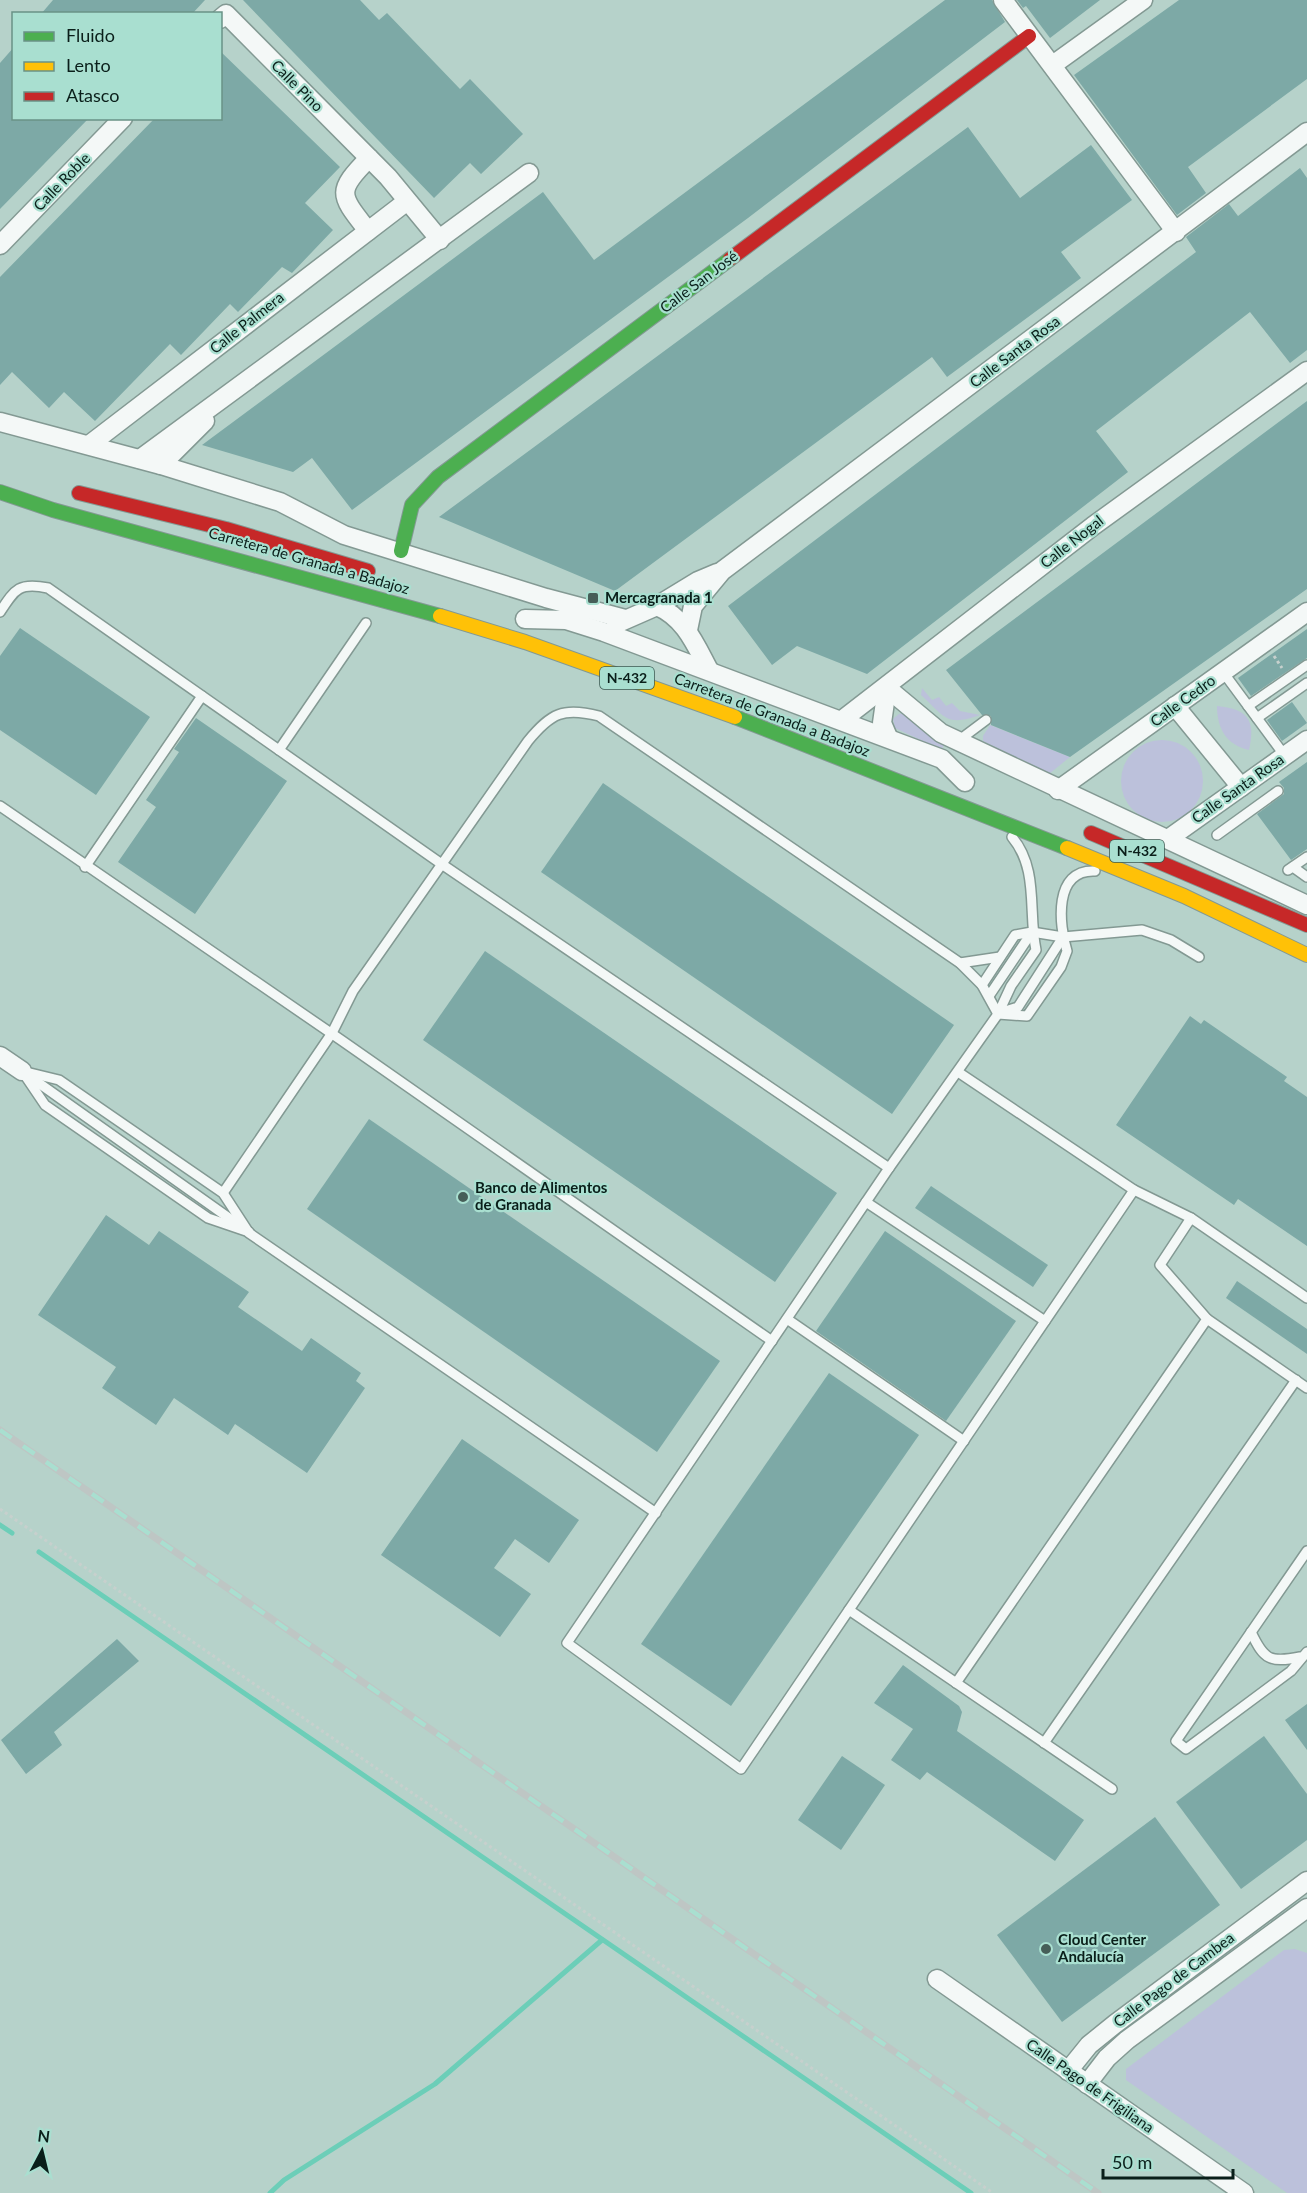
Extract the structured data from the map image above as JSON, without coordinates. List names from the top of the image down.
{
  "streets": {
    "main road": ["Calle San José", "Carretera de Granada a Badajoz", "N-432"],
    "street": [
      "Calle Pino",
      "Calle Roble",
      "Calle Palmera",
      "Calle Santa Rosa",
      "Calle Nogal",
      "Calle Cedro",
      "Calle Pago de Cambea",
      "Calle Pago de Frigiliana"
    ]
  },
  "crossings": [
    ["Calle Pino", "Calle Palmera"],
    ["Calle Pago de Cambea", "Calle Pago de Frigiliana"]
  ],
  "places": {
    "transit": ["Mercagranada 1"],
    "other": ["Banco de Alimentos de Granada", "Cloud Center Andalucía"]
  },
  "legend": ["Fluido", "Lento", "Atasco"],
  "scale_bar": "50 m",
  "north": "top"
}
